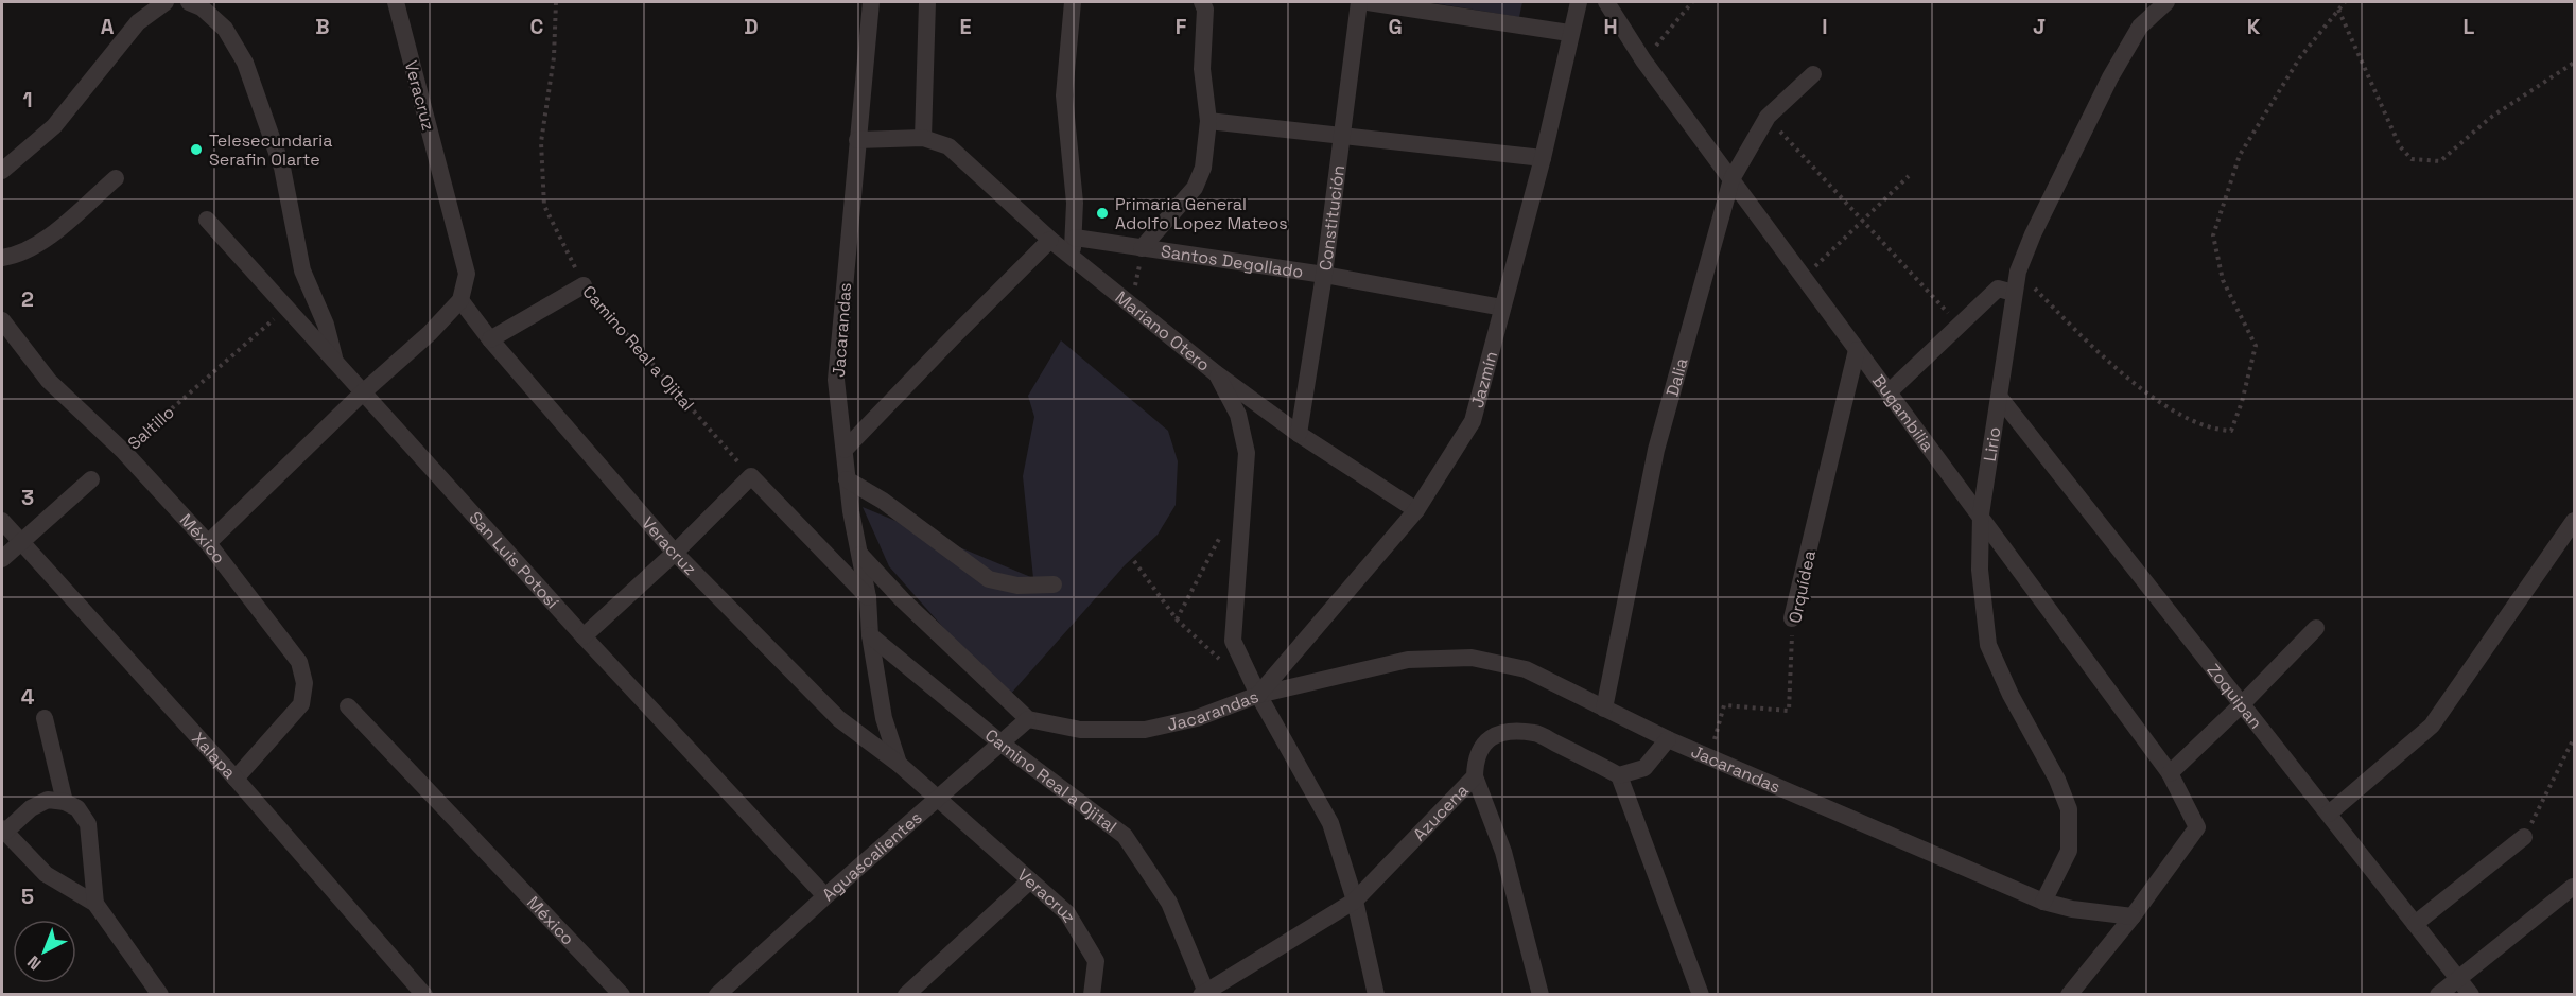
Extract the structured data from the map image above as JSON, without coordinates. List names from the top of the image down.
{
  "streets": {
    "street": [
      "Veracruz",
      "Constitución",
      "Santos Degollado",
      "Jacarandas",
      "Mariano Otero",
      "Camino Real a Ojital",
      "Dalia",
      "Jazmín",
      "Bugambilia",
      "Lirio",
      "México",
      "San Luis Potosí",
      "Orquídea",
      "Zoquipan",
      "Xalapa",
      "Azucena",
      "Aguascalientes"
    ],
    "path": ["Saltillo"]
  },
  "crossings": [
    ["Veracruz", "Aguascalientes"],
    ["Constitución", "Santos Degollado"],
    ["Constitución", "Mariano Otero"],
    ["Santos Degollado", "Mariano Otero"],
    ["Santos Degollado", "Jazmín"],
    ["Jacarandas", "Mariano Otero"],
    ["Jacarandas", "Dalia"],
    ["Jacarandas", "Jazmín"],
    ["Jacarandas", "Bugambilia"],
    ["Jacarandas", "Lirio"],
    ["Jacarandas", "Orquídea"],
    ["Jacarandas", "Aguascalientes"],
    ["Mariano Otero", "Jazmín"],
    ["Camino Real a Ojital", "Azucena"],
    ["Camino Real a Ojital", "Aguascalientes"],
    ["Dalia", "Bugambilia"],
    ["Bugambilia", "Lirio"],
    ["Bugambilia", "Orquídea"],
    ["Saltillo", "México"],
    ["Saltillo", "San Luis Potosí"],
    ["Lirio", "Zoquipan"],
    ["México", "Xalapa"],
    ["San Luis Potosí", "Aguascalientes"]
  ],
  "places": ["Telesecundaria Serafin Olarte", "Primaria General Adolfo Lopez Mateos"],
  "north": "bottom left",
  "grid": {
    "columns": [
      "A",
      "B",
      "C",
      "D",
      "E",
      "F",
      "G",
      "H",
      "I",
      "J",
      "K",
      "L"
    ],
    "rows": [
      "1",
      "2",
      "3",
      "4",
      "5"
    ]
  }
}
